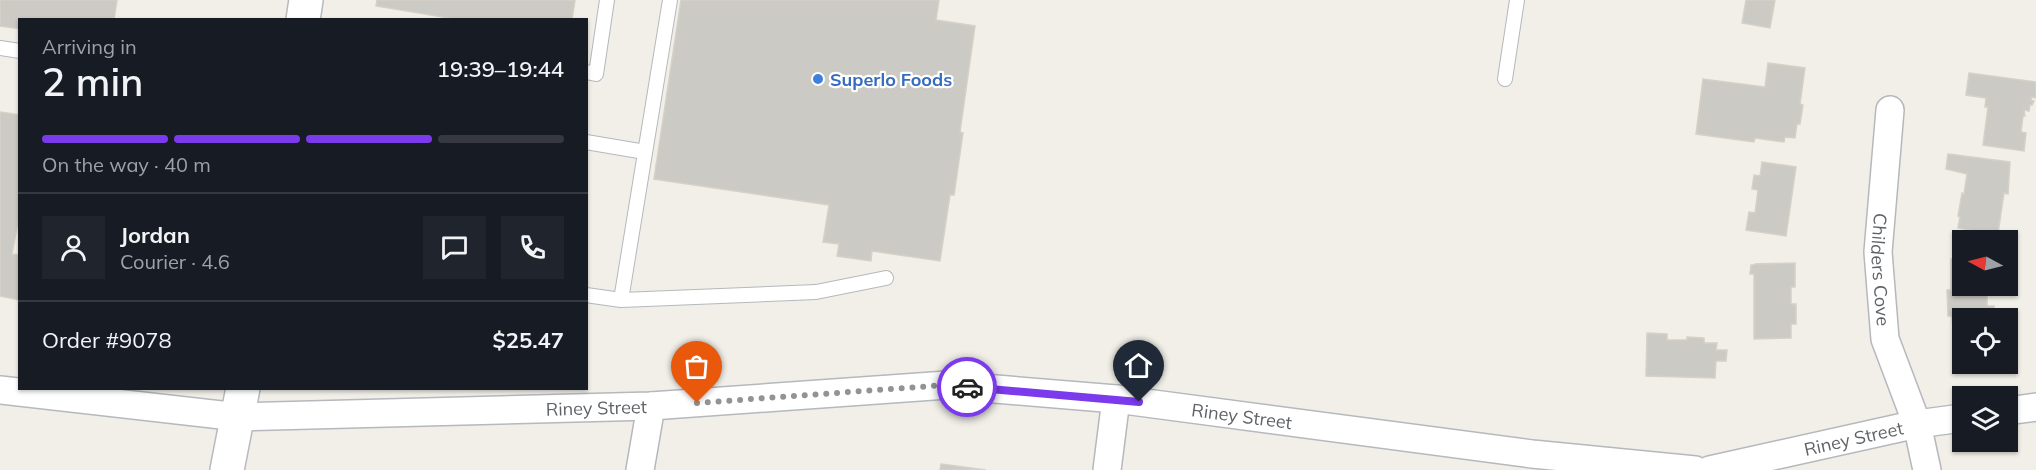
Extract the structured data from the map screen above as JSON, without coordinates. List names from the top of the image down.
{
  "streets": {
    "street": ["Childers Cove", "Riney Street"]
  },
  "crossings": [
    ["Childers Cove", "Riney Street"]
  ],
  "places": ["Superlo Foods"],
  "north": "left",
  "page": {
    "heading": ["2 min", "Arriving in", "19:39–19:44"],
    "panel": [
      "Jordan",
      "Courier · 4.6",
      "Order #9078",
      "$25.47"
    ],
    "bar": "On the way · 40 m"
  }
}
